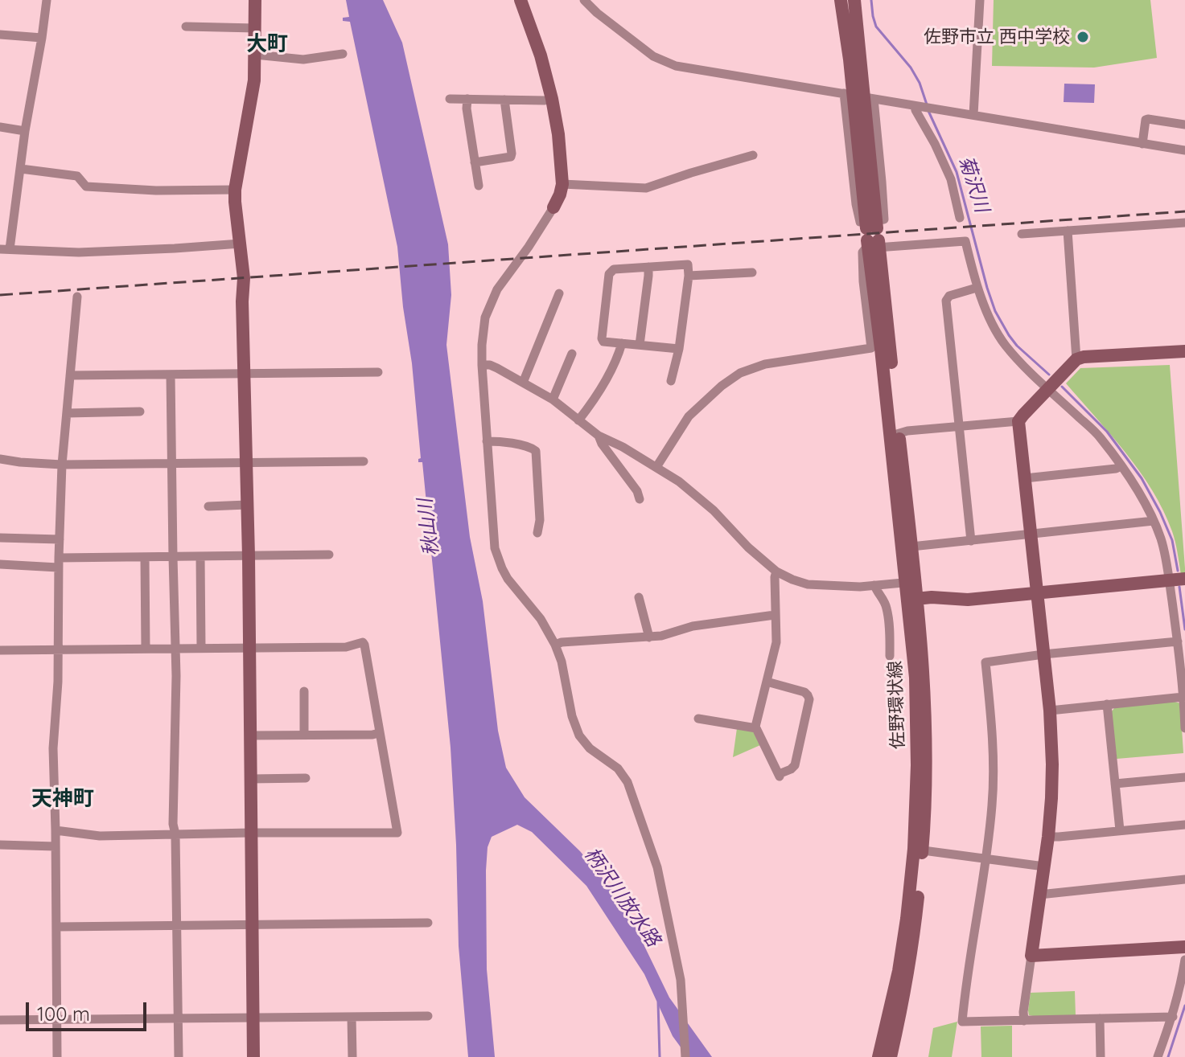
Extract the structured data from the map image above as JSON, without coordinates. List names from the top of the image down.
{
  "streets": {
    "street": ["佐野環状線"]
  },
  "districts": ["大町", "天神町"],
  "water": ["菊沢川", "秋山川", "柄沢川放水路"],
  "places": ["佐野市立 西中学校"],
  "scale_bar": "100 m"
}
